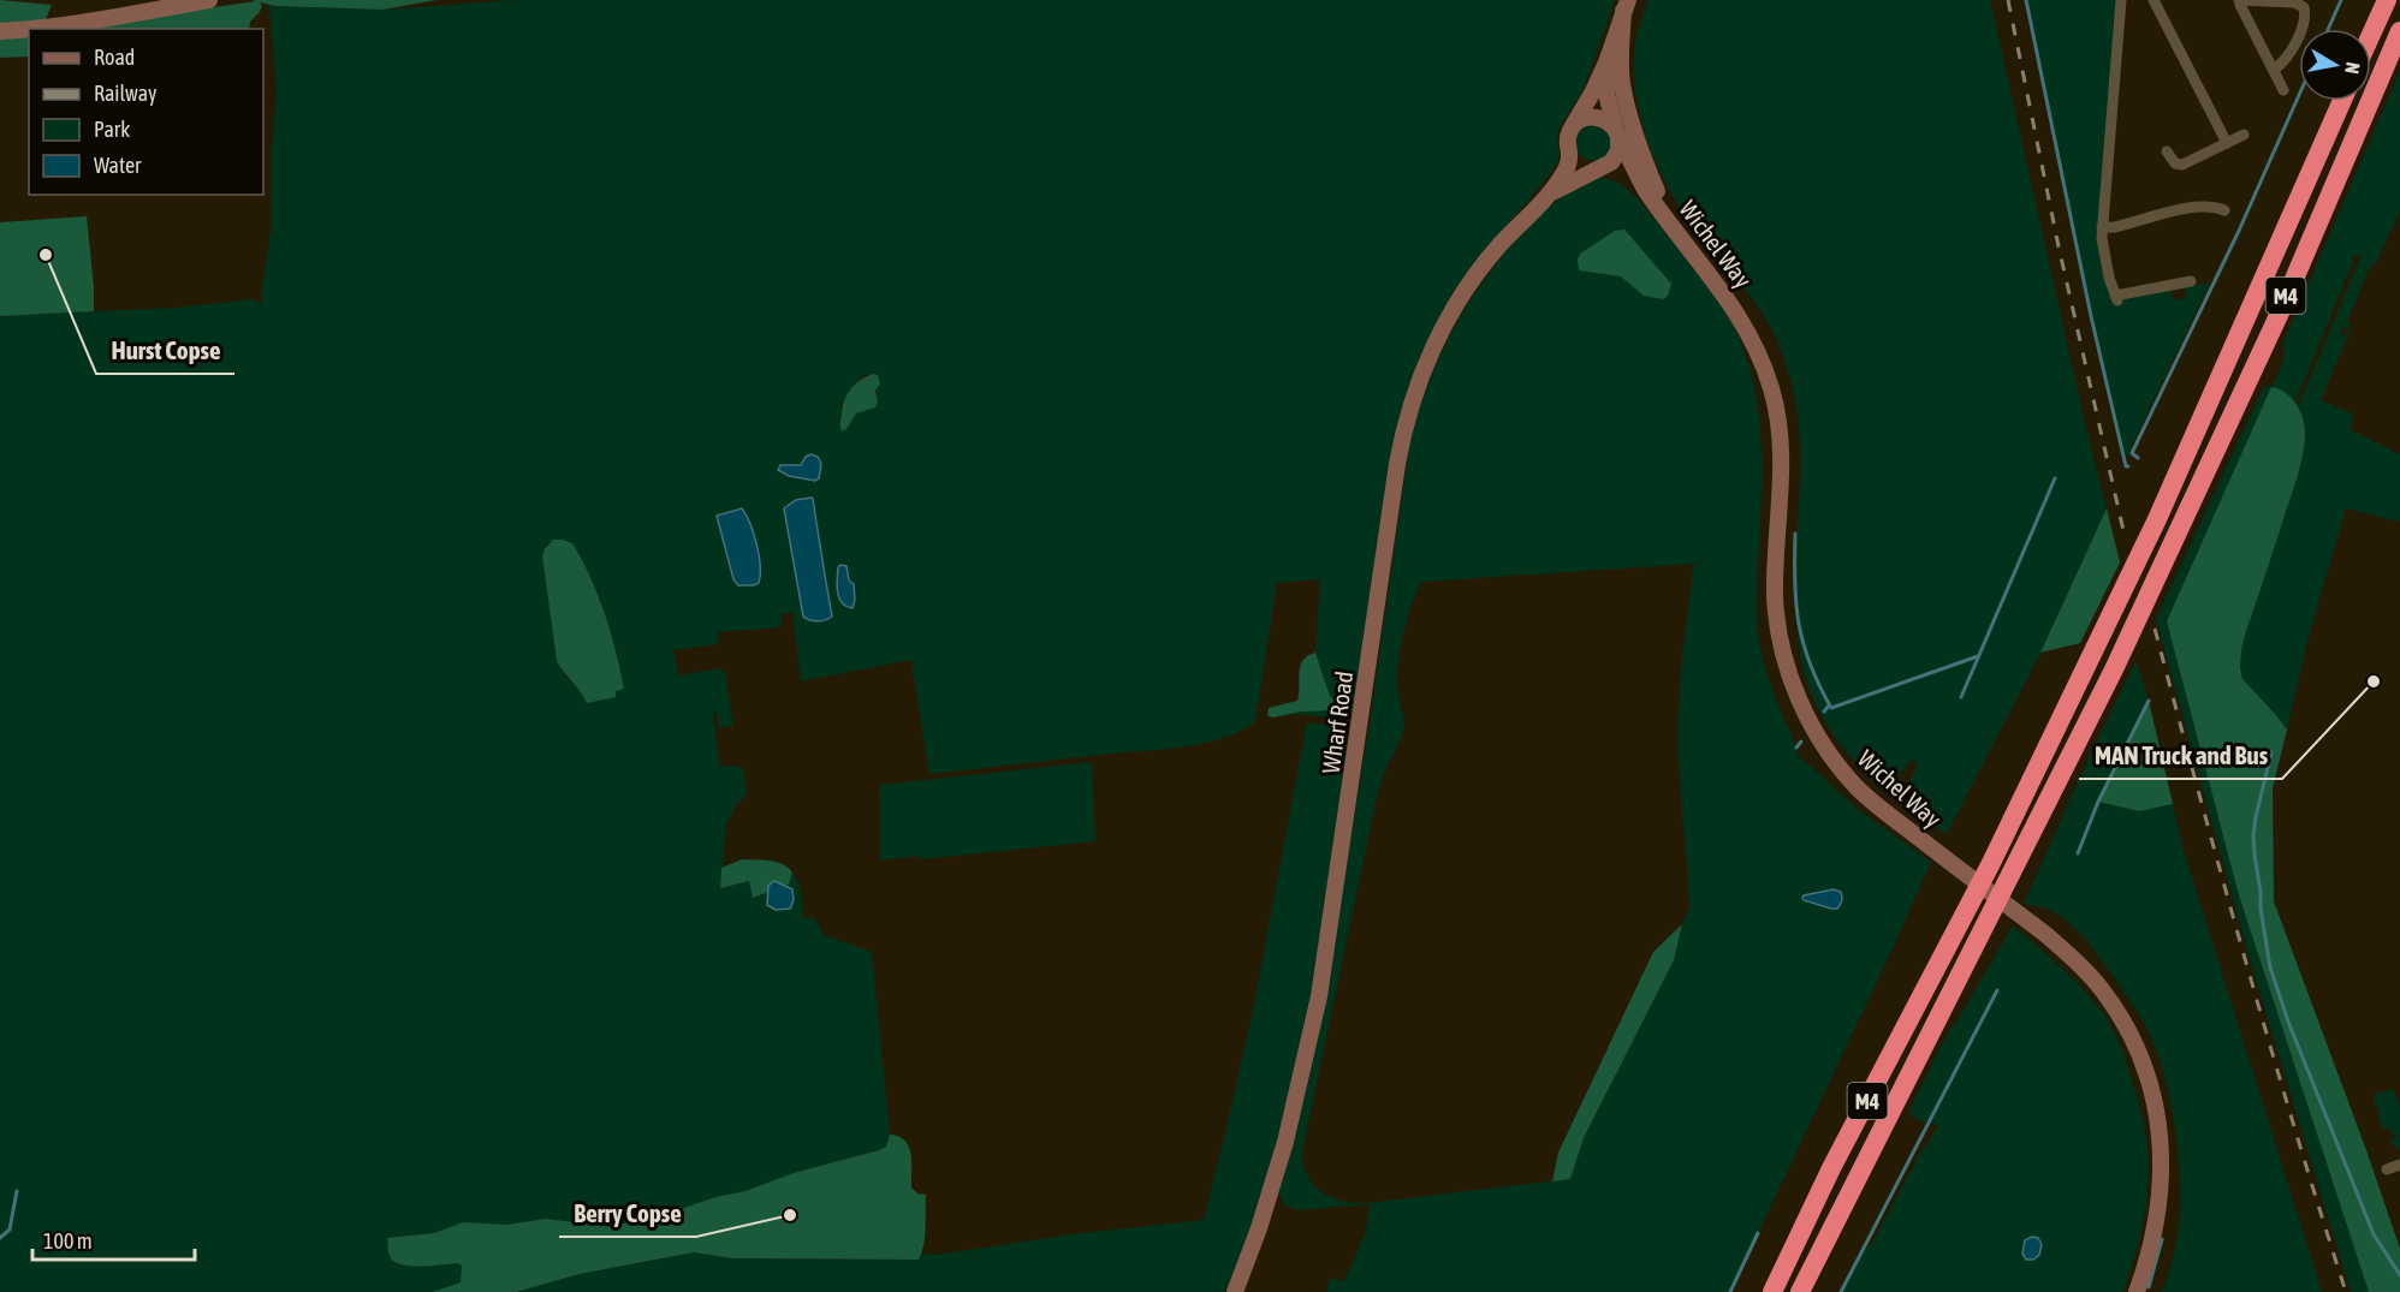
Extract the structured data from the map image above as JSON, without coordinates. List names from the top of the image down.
{
  "streets": {
    "highway": ["M4"],
    "main road": ["Wichel Way", "Wharf Road"]
  },
  "crossings": [
    ["Wichel Way", "Wharf Road"]
  ],
  "places": ["Hurst Copse", "MAN Truck and Bus", "Berry Copse"],
  "legend": [
    "Road",
    "Railway",
    "Park",
    "Water"
  ],
  "scale_bar": "100 m",
  "north": "right"
}
